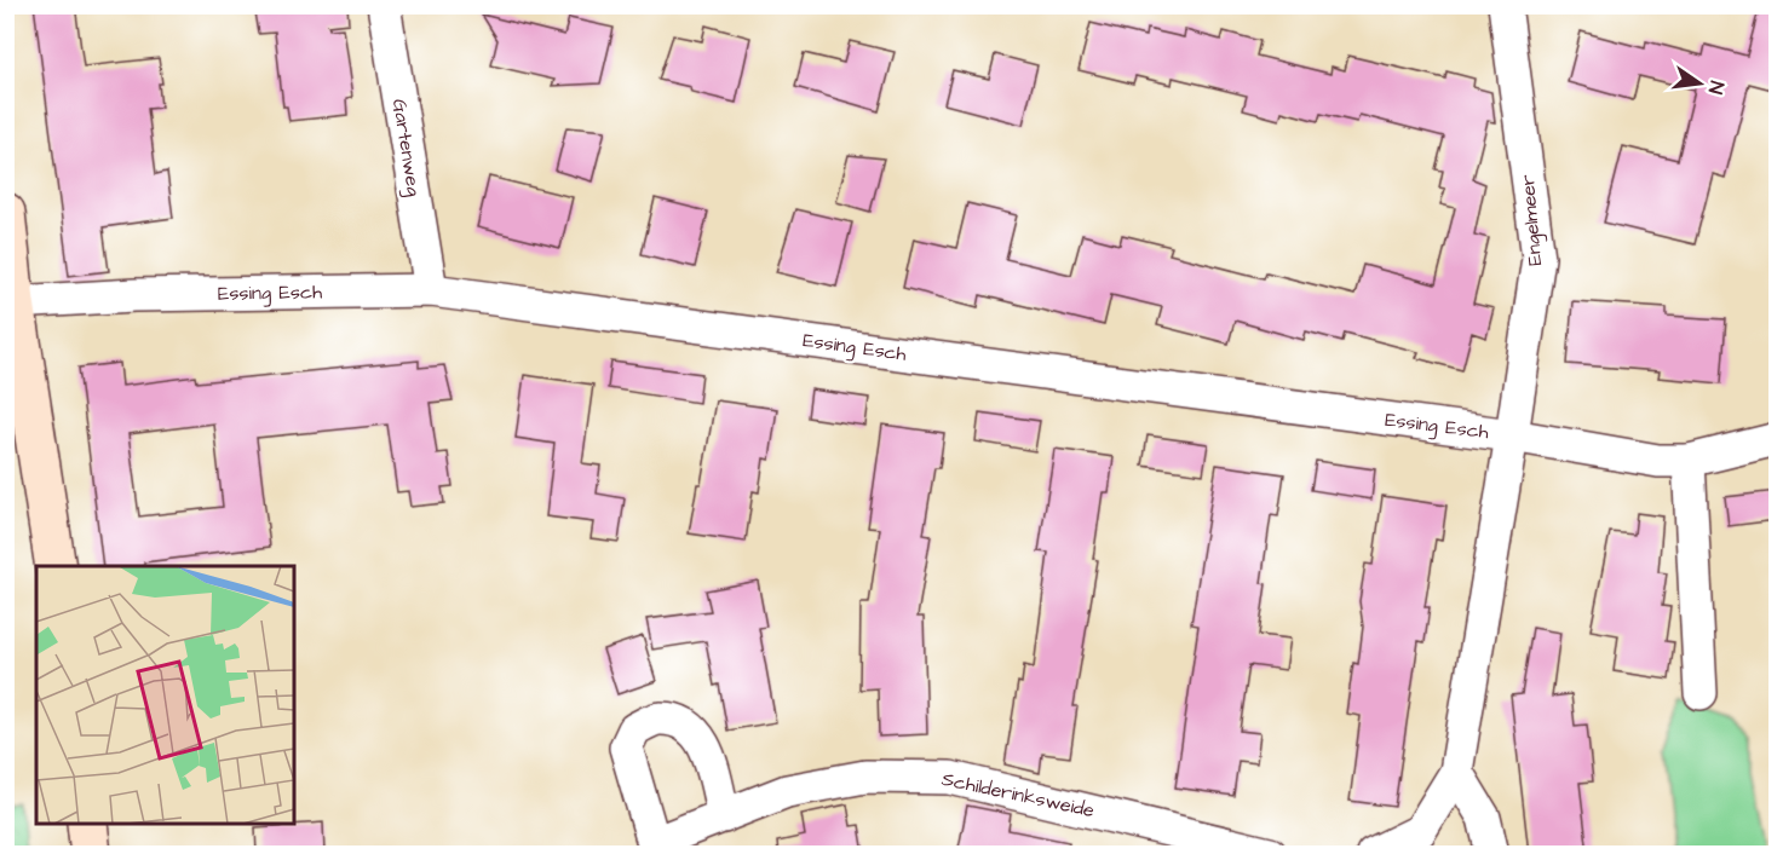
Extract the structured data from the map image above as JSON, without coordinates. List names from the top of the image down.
{
  "streets": {
    "street": [
      "Gartenweg",
      "Engelmeer",
      "Essing Esch",
      "Schilderinksweide"
    ]
  },
  "crossings": [
    ["Gartenweg", "Essing Esch"],
    ["Engelmeer", "Essing Esch"]
  ],
  "north": "right"
}
